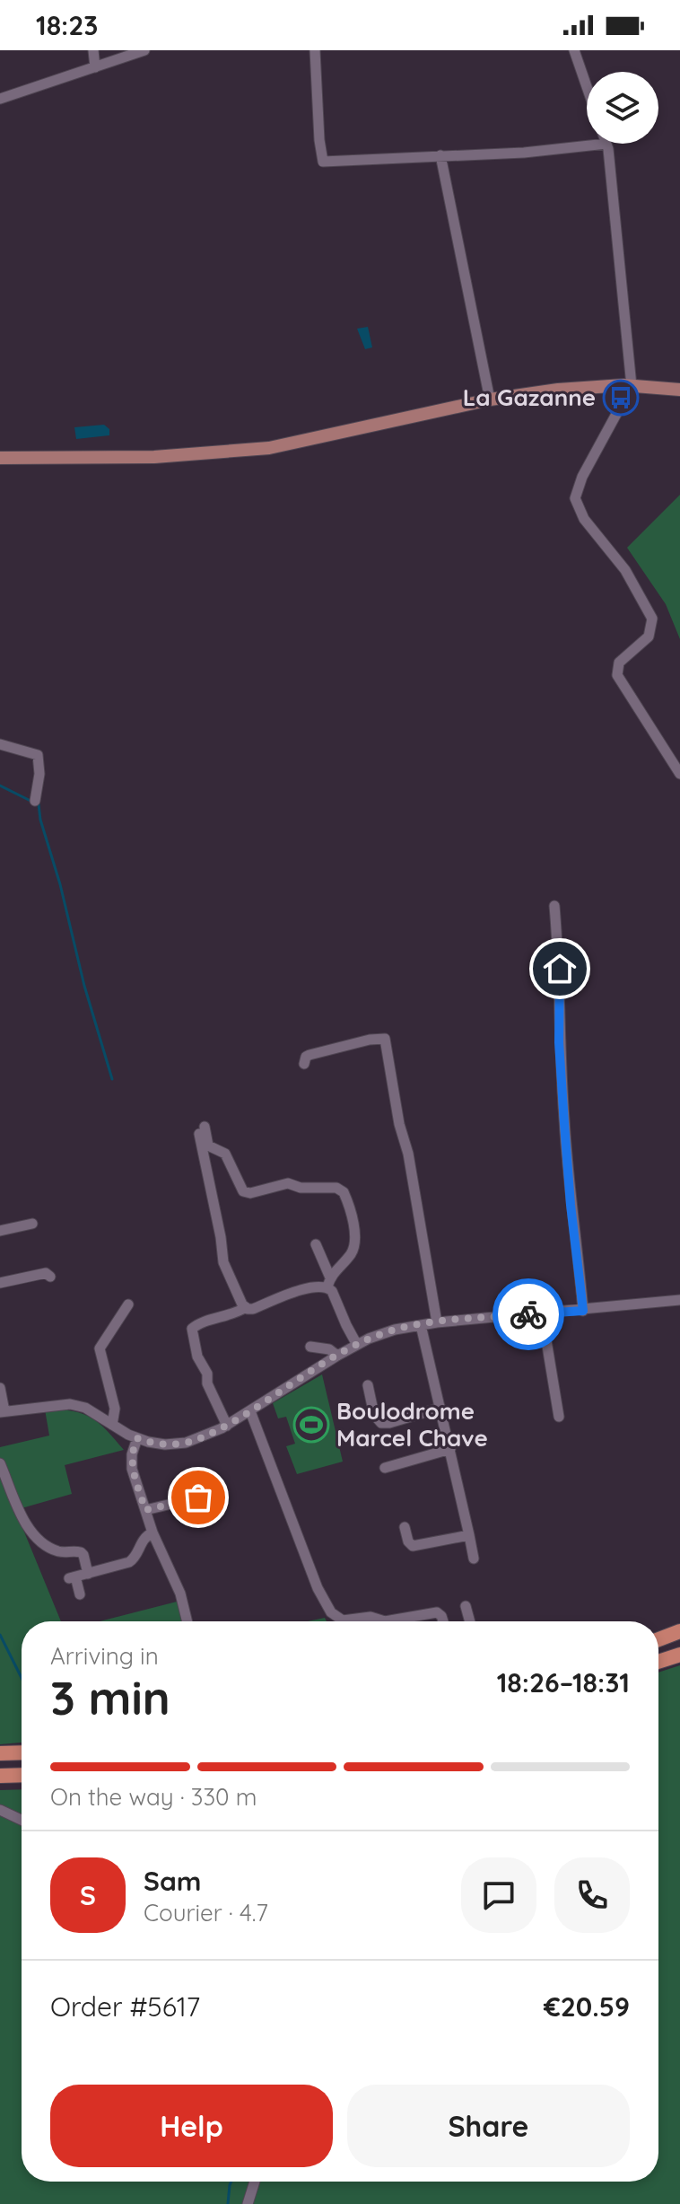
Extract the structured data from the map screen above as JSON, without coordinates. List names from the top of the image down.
{
  "places": {
    "bus stop": ["La Gazanne"],
    "sports": ["Boulodrome Marcel Chave"]
  },
  "page": {
    "status": "18:23",
    "heading": ["3 min", "Arriving in", "18:26–18:31"],
    "panel": [
      "Sam",
      "Courier · 4.7",
      "Order #5617",
      "€20.59"
    ],
    "bar": "On the way · 330 m",
    "round": "S",
    "buttons": ["Help", "Share"]
  }
}
